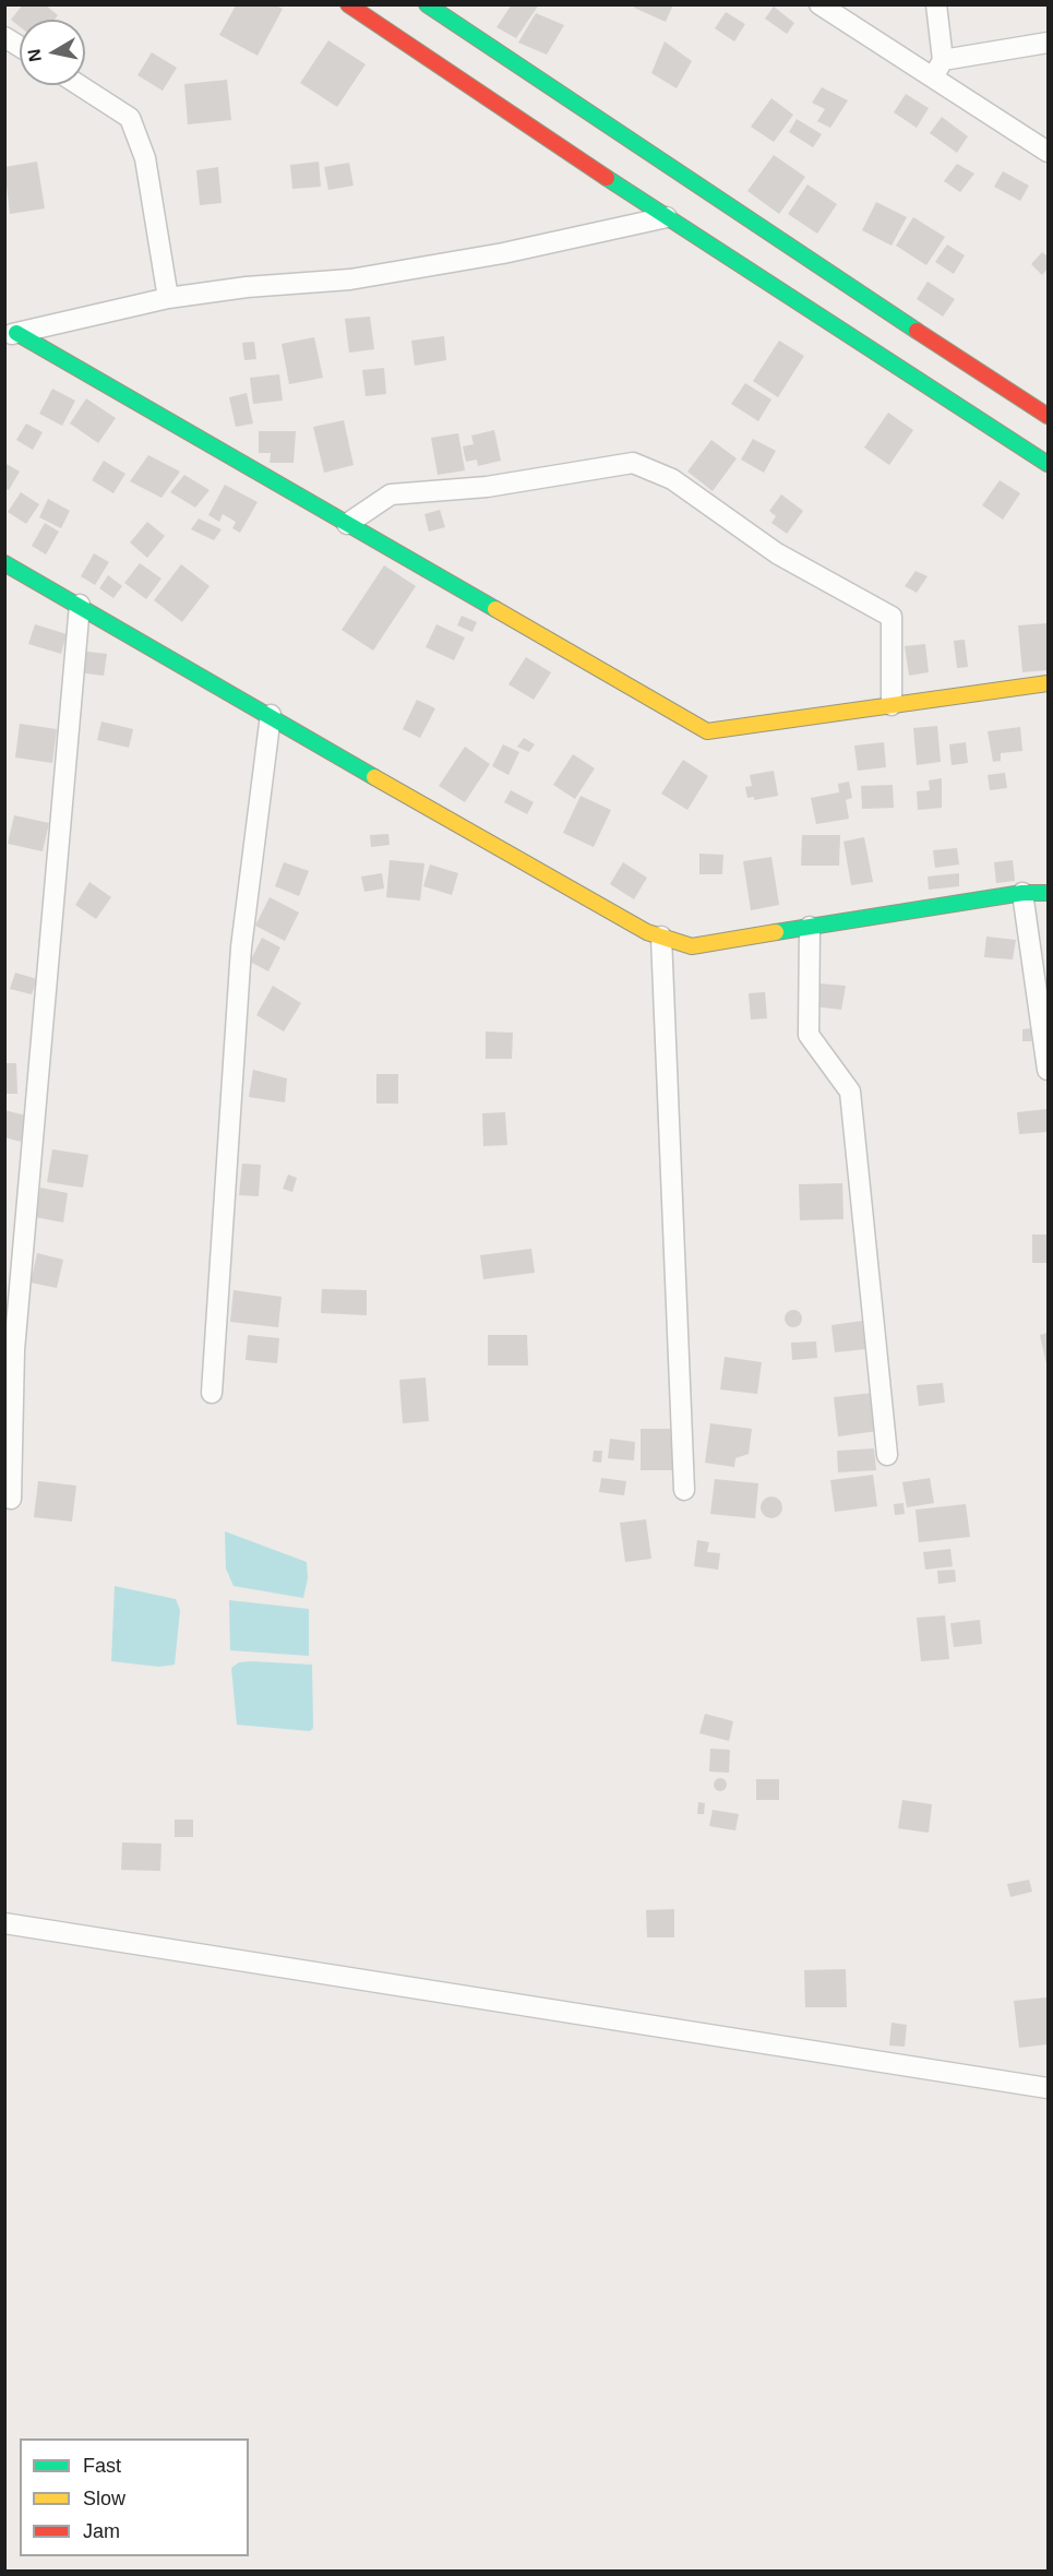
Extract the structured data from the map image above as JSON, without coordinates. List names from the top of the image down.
{
  "legend": ["Fast", "Slow", "Jam"],
  "north": "left"
}
